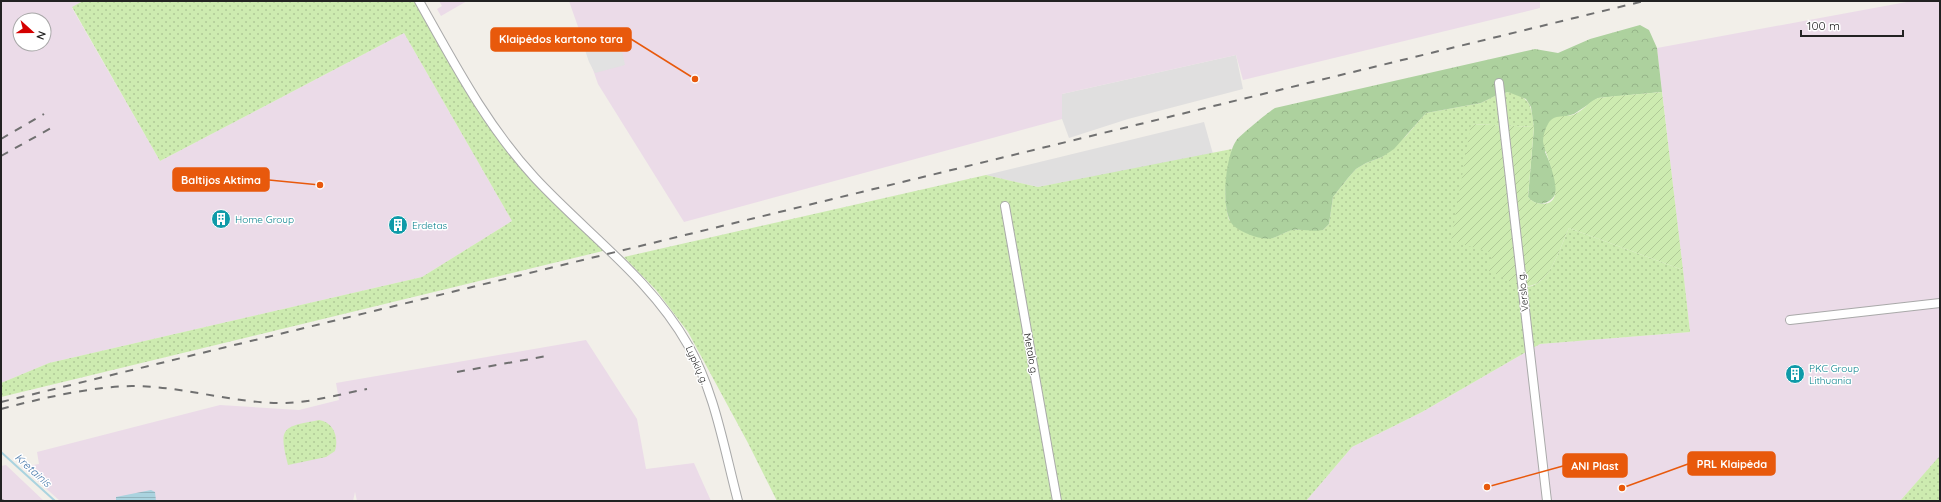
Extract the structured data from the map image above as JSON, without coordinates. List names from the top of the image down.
{
  "streets": {
    "street": ["Verslo g.", "Metalo g.", "Lypkių g."]
  },
  "water": ["Kretainis"],
  "places": {
    "other": [
      "Klaipėdos kartono tara",
      "Baltijos Aktima",
      "ANI Plast",
      "PRL Klaipėda"
    ],
    "building": ["Home Group", "Erdetas", "PKC Group Lithuania"]
  },
  "scale_bar": "100 m",
  "north": "right"
}
